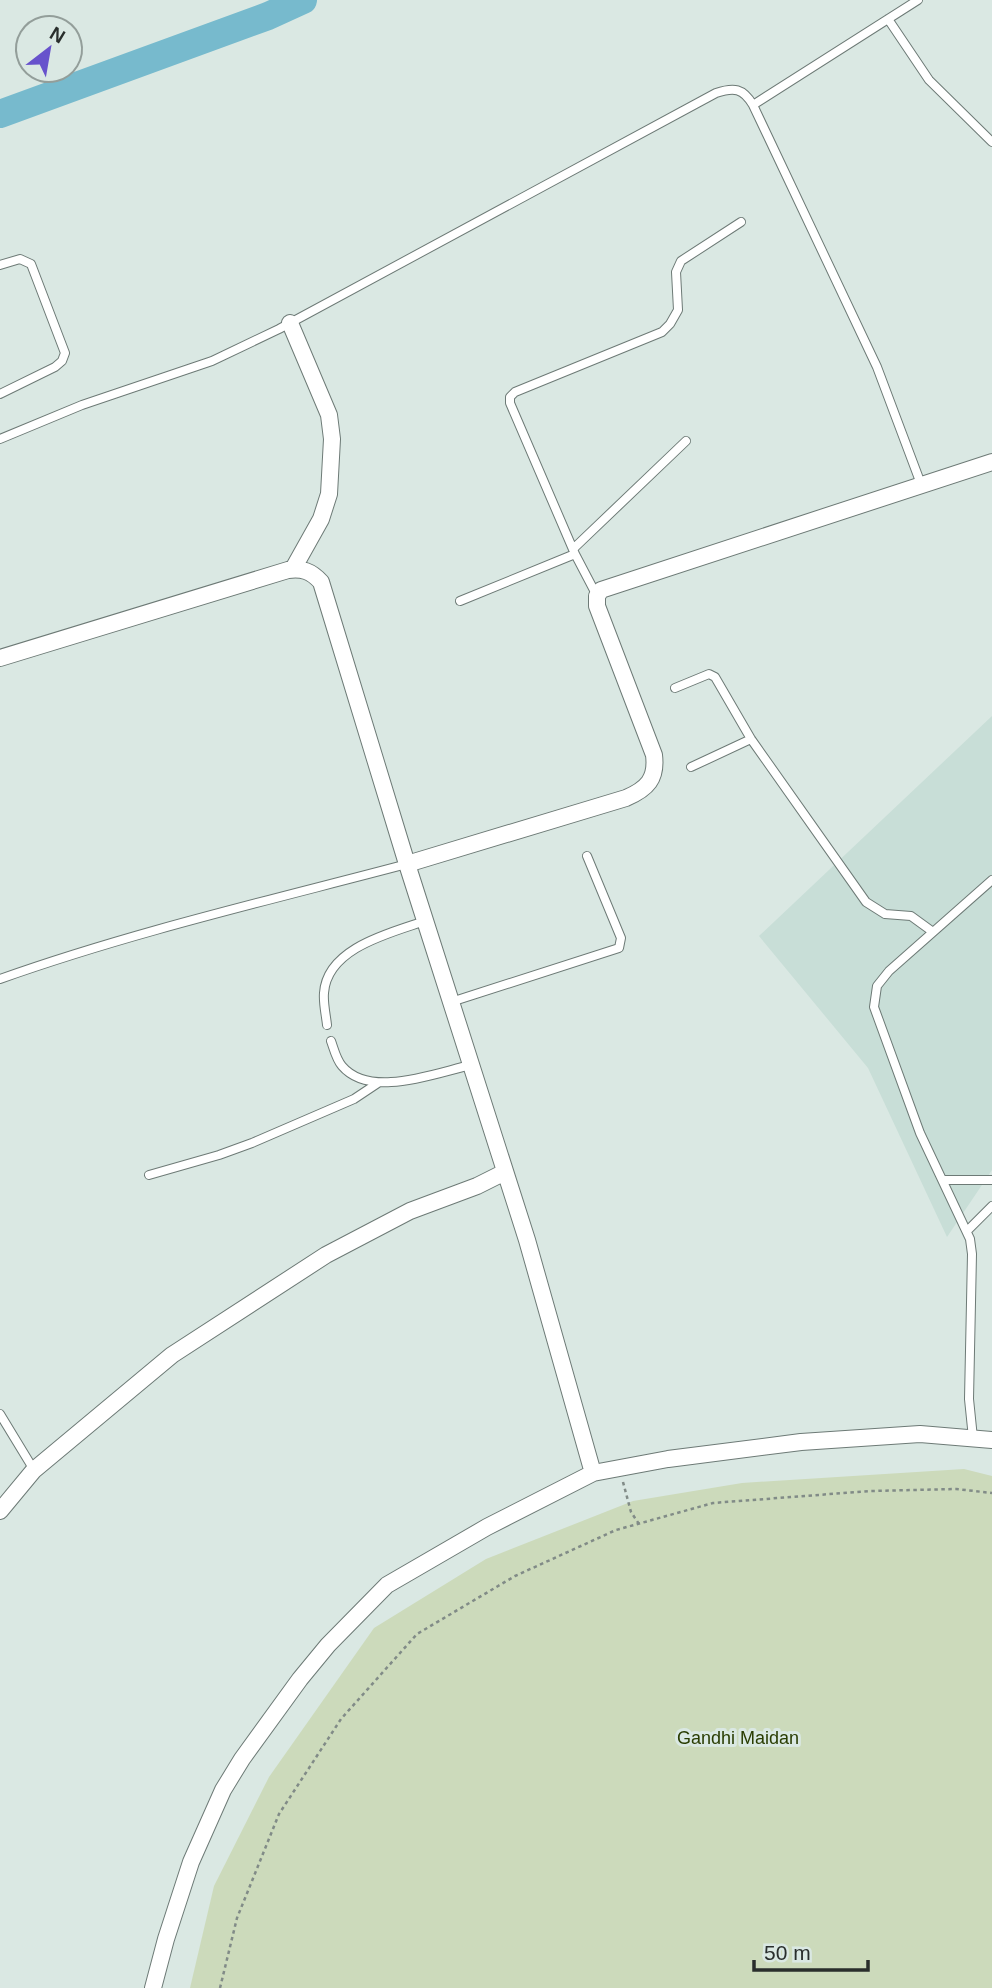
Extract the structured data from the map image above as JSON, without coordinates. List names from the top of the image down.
{
  "parks": ["Gandhi Maidan"],
  "scale_bar": "50 m",
  "north": "top right"
}
